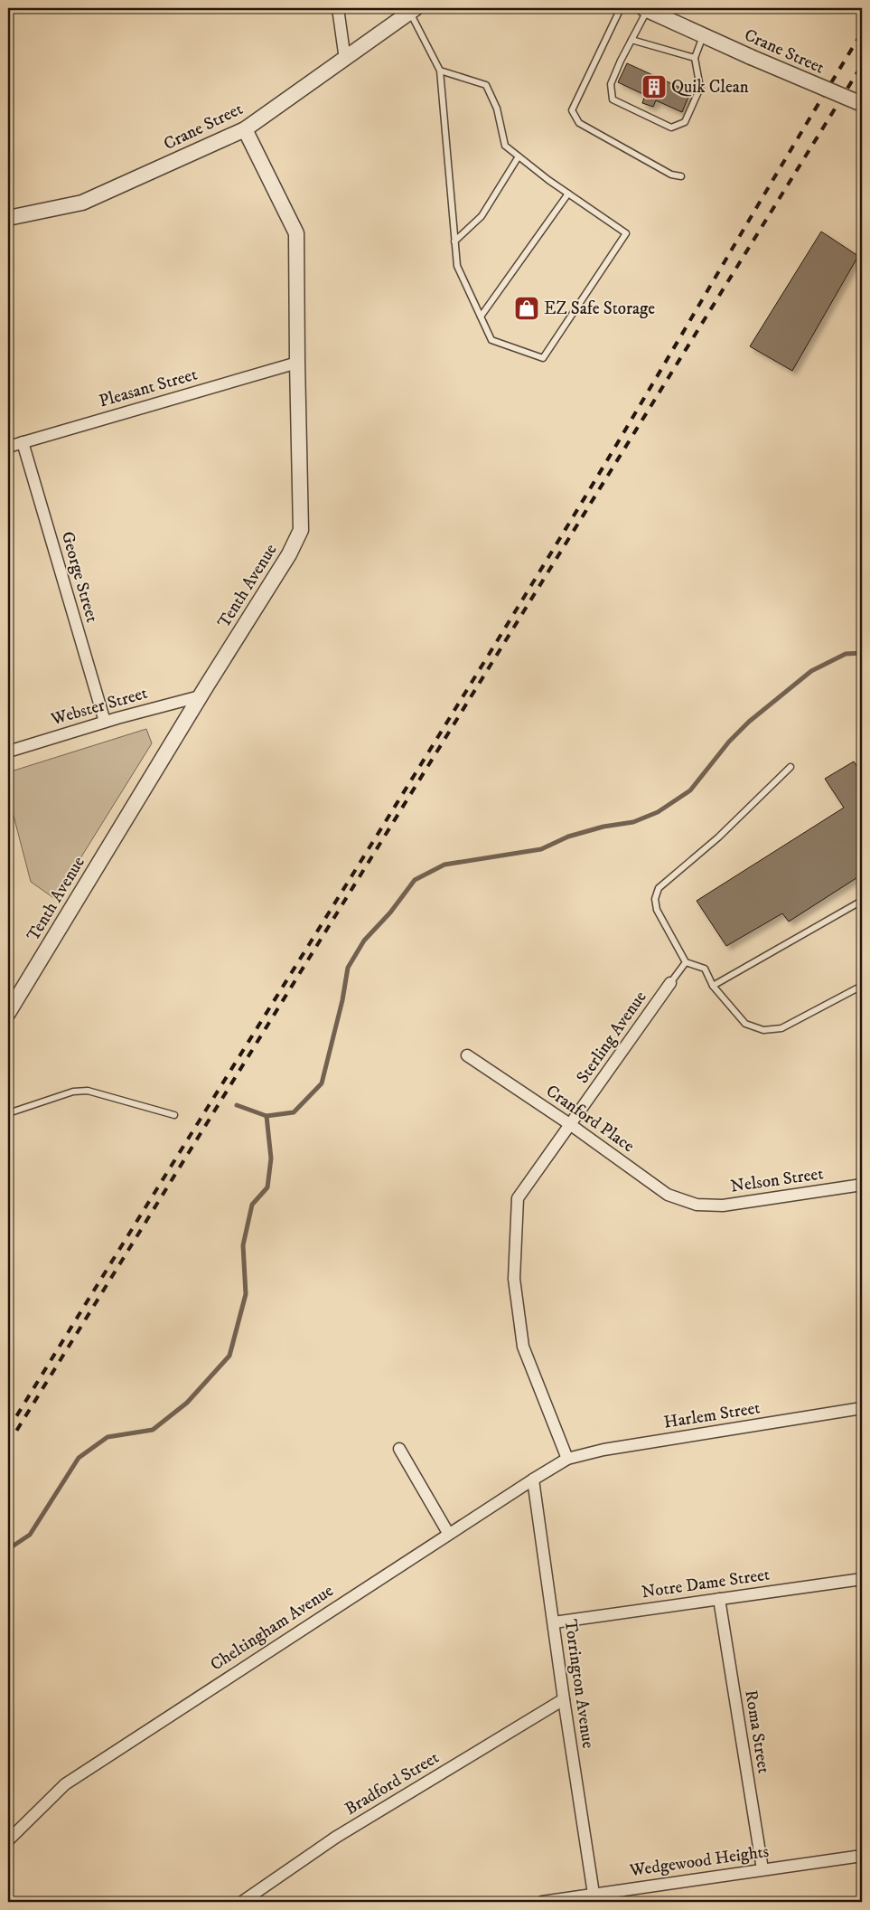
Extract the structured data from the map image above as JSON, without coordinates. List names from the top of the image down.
{
  "streets": {
    "street": [
      "Crane Street",
      "Pleasant Street",
      "George Street",
      "Tenth Avenue",
      "Webster Street",
      "Sterling Avenue",
      "Cranford Place",
      "Nelson Street",
      "Harlem Street",
      "Notre Dame Street",
      "Cheltingham Avenue",
      "Torrington Avenue",
      "Roma Street",
      "Bradford Street",
      "Wedgewood Heights"
    ]
  },
  "crossings": [
    ["Crane Street", "Tenth Avenue"],
    ["Pleasant Street", "George Street"],
    ["Pleasant Street", "Tenth Avenue"],
    ["George Street", "Webster Street"],
    ["Tenth Avenue", "Webster Street"],
    ["Sterling Avenue", "Cranford Place"],
    ["Sterling Avenue", "Harlem Street"],
    ["Sterling Avenue", "Cheltingham Avenue"],
    ["Cranford Place", "Nelson Street"],
    ["Harlem Street", "Cheltingham Avenue"],
    ["Notre Dame Street", "Torrington Avenue"],
    ["Notre Dame Street", "Roma Street"],
    ["Cheltingham Avenue", "Torrington Avenue"],
    ["Torrington Avenue", "Bradford Street"],
    ["Torrington Avenue", "Wedgewood Heights"],
    ["Roma Street", "Wedgewood Heights"]
  ],
  "places": {
    "building": ["Quik Clean"],
    "shop": ["EZ Safe Storage"]
  }
}
